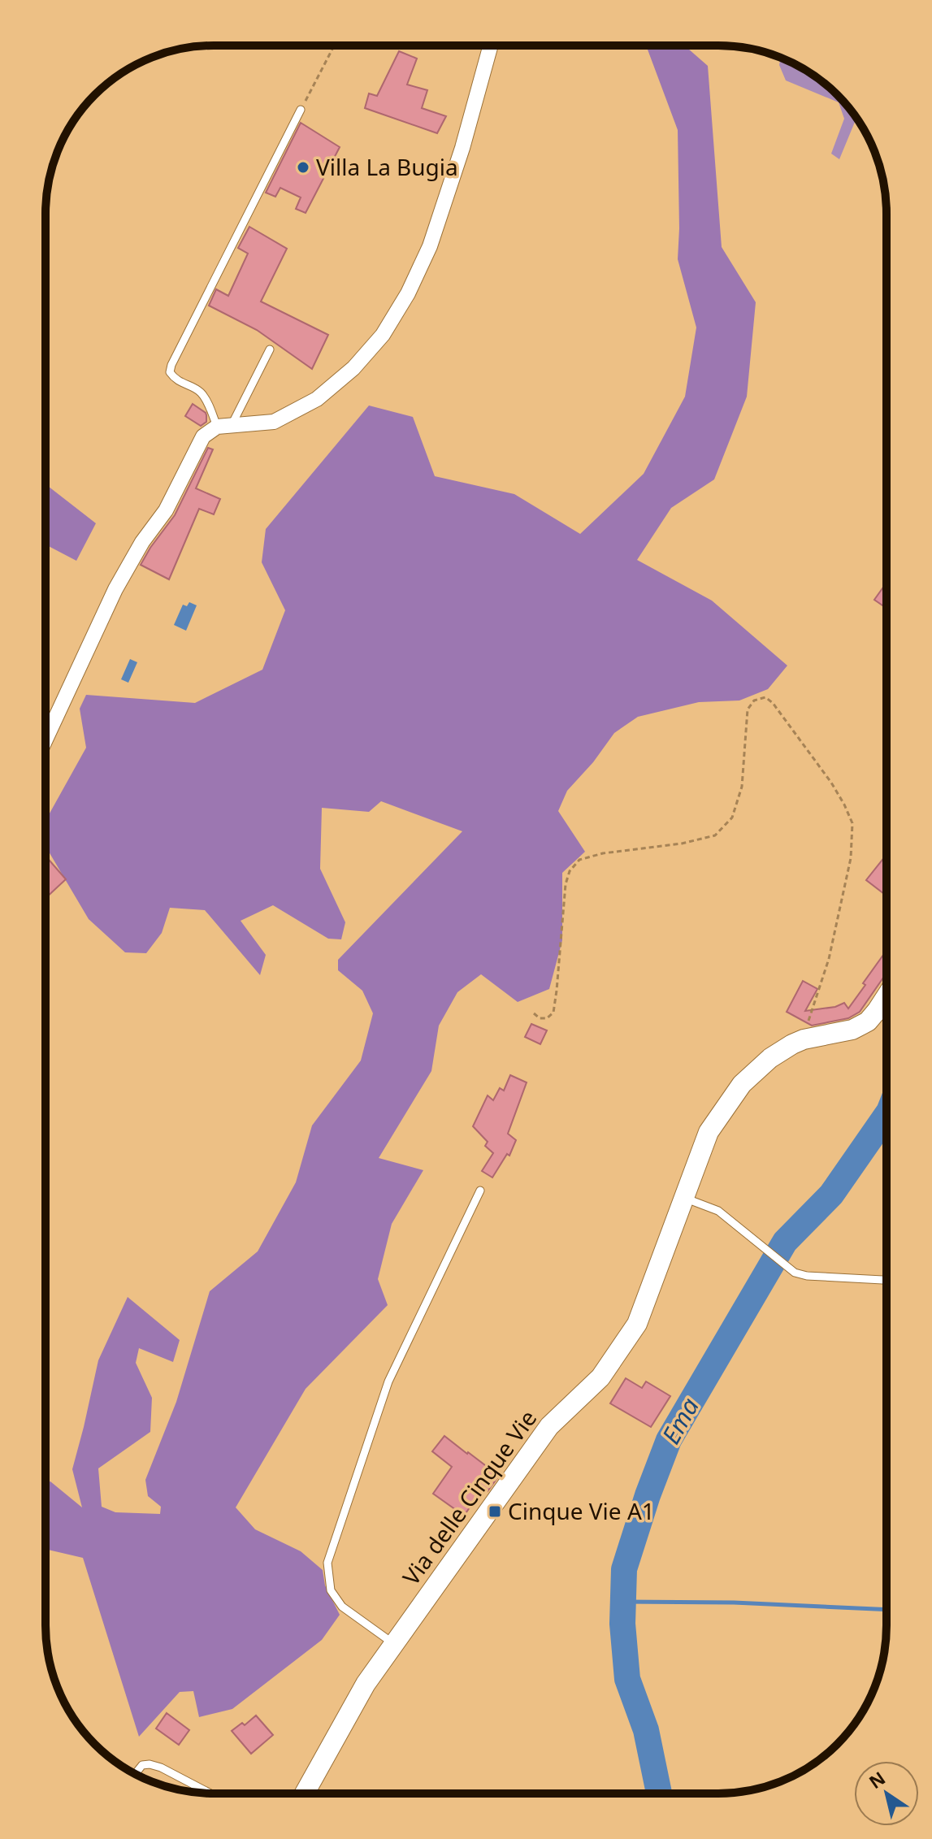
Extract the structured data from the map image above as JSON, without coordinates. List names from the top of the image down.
{
  "streets": {
    "street": ["Via delle Cinque Vie"]
  },
  "water": ["Ema"],
  "places": {
    "other": ["Villa La Bugia"],
    "transit": ["Cinque Vie A1"]
  },
  "north": "top left"
}
